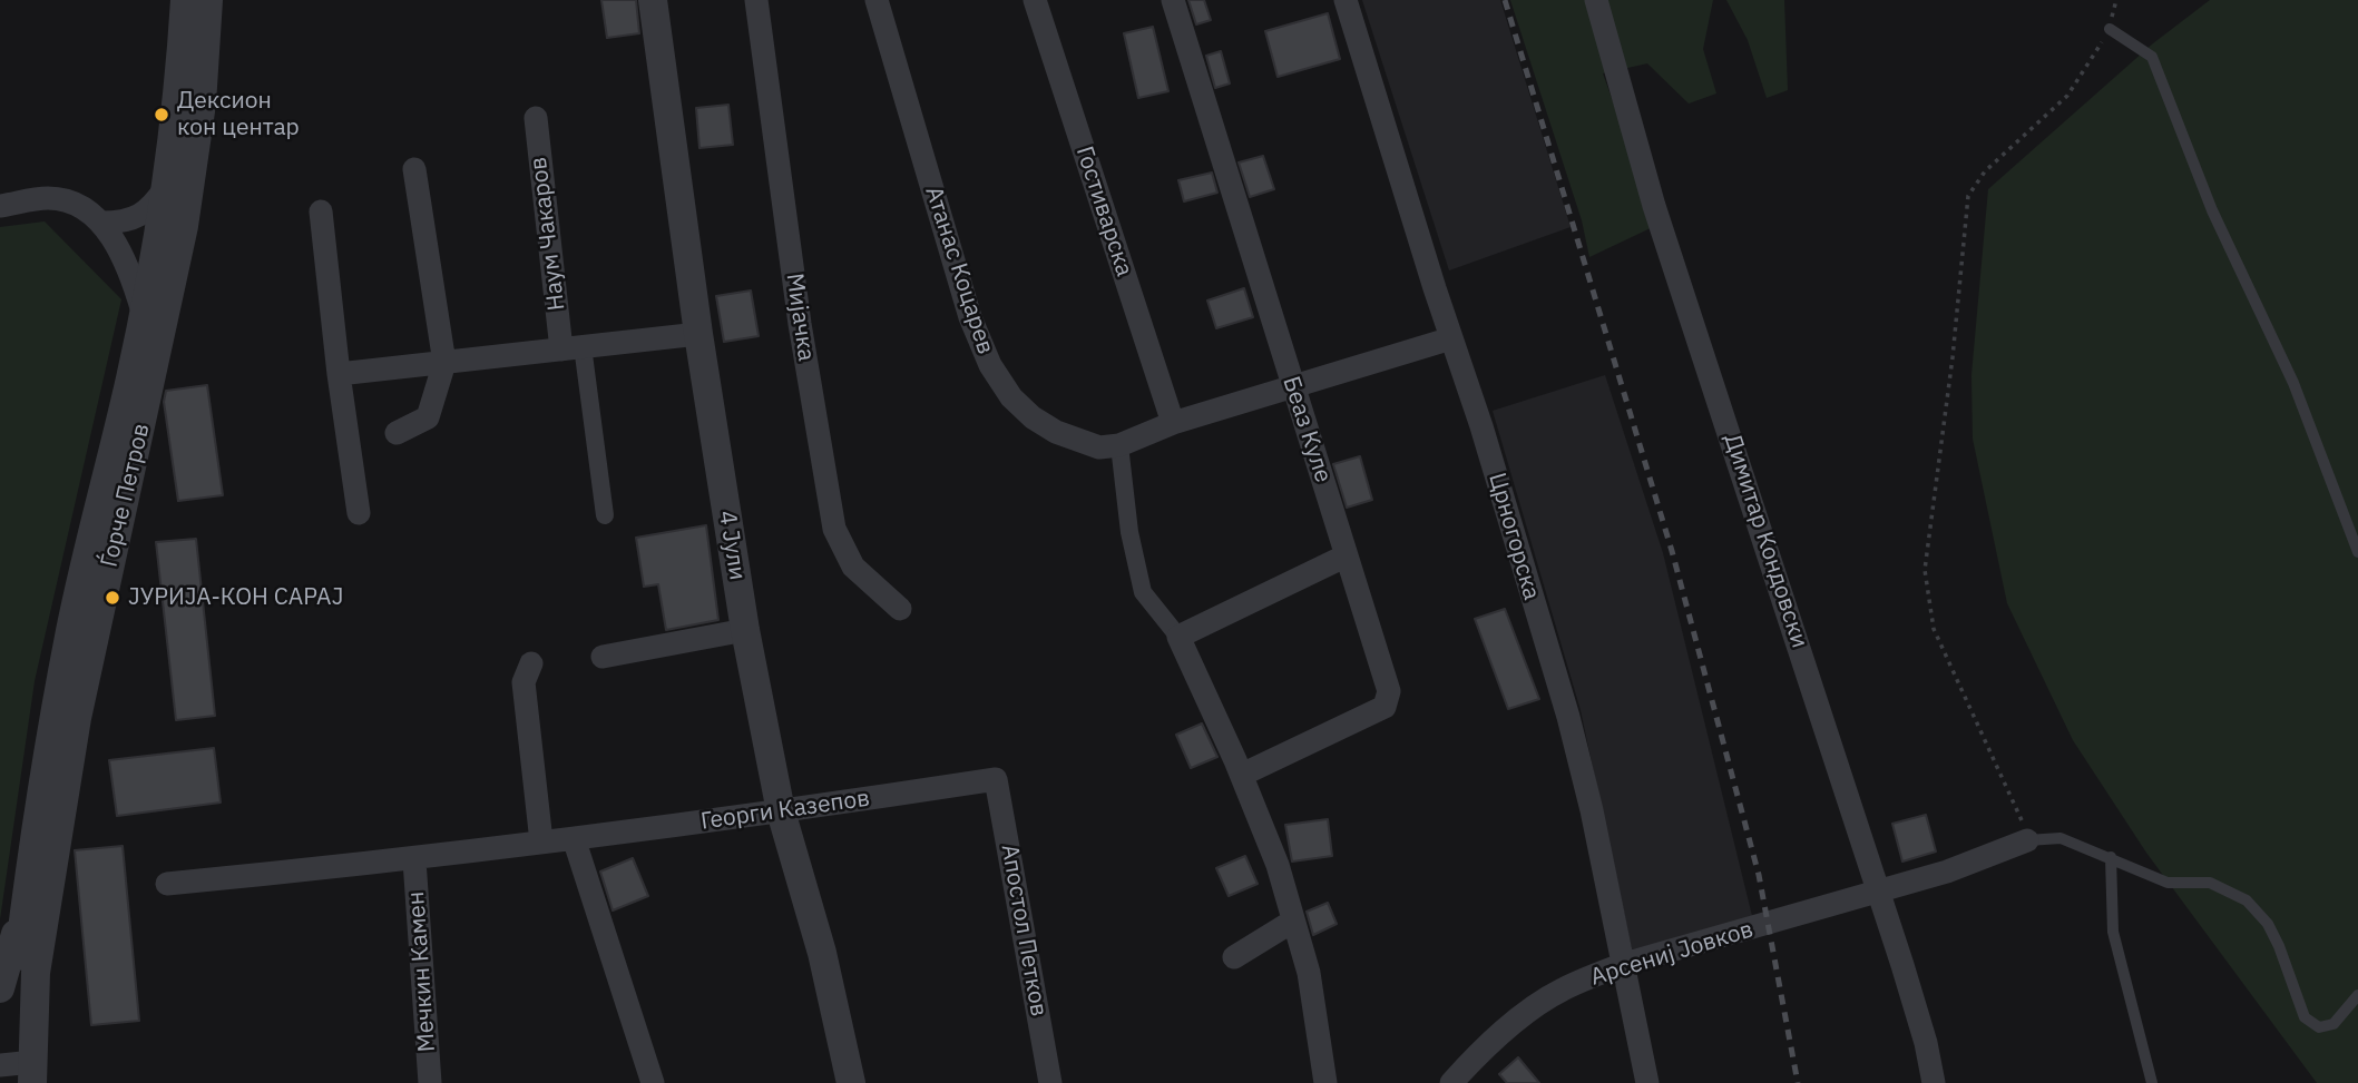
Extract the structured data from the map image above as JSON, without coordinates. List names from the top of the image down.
{
  "streets": {
    "street": [
      "Гостиварска",
      "Наум Чакаров",
      "Атанас Коцарев",
      "Мијачка",
      "Беаз Куле",
      "Ѓорче Петров",
      "Црногорска",
      "Димитар Кондовски",
      "4 Јули",
      "Георги Казепов",
      "Апостол Петков",
      "Арсениј Јовков",
      "Мечкин Камен"
    ]
  },
  "crossings": [
    ["Гостиварска", "Атанас Коцарев"],
    ["Атанас Коцарев", "Беаз Куле"],
    ["Атанас Коцарев", "Црногорска"],
    ["Црногорска", "Арсениј Јовков"],
    ["Димитар Кондовски", "Арсениј Јовков"],
    ["4 Јули", "Георги Казепов"],
    ["Георги Казепов", "Апостол Петков"],
    ["Георги Казепов", "Мечкин Камен"]
  ],
  "places": ["Дексион кон центар", "ЈУРИЈА-КОН САРАЈ"]
}
